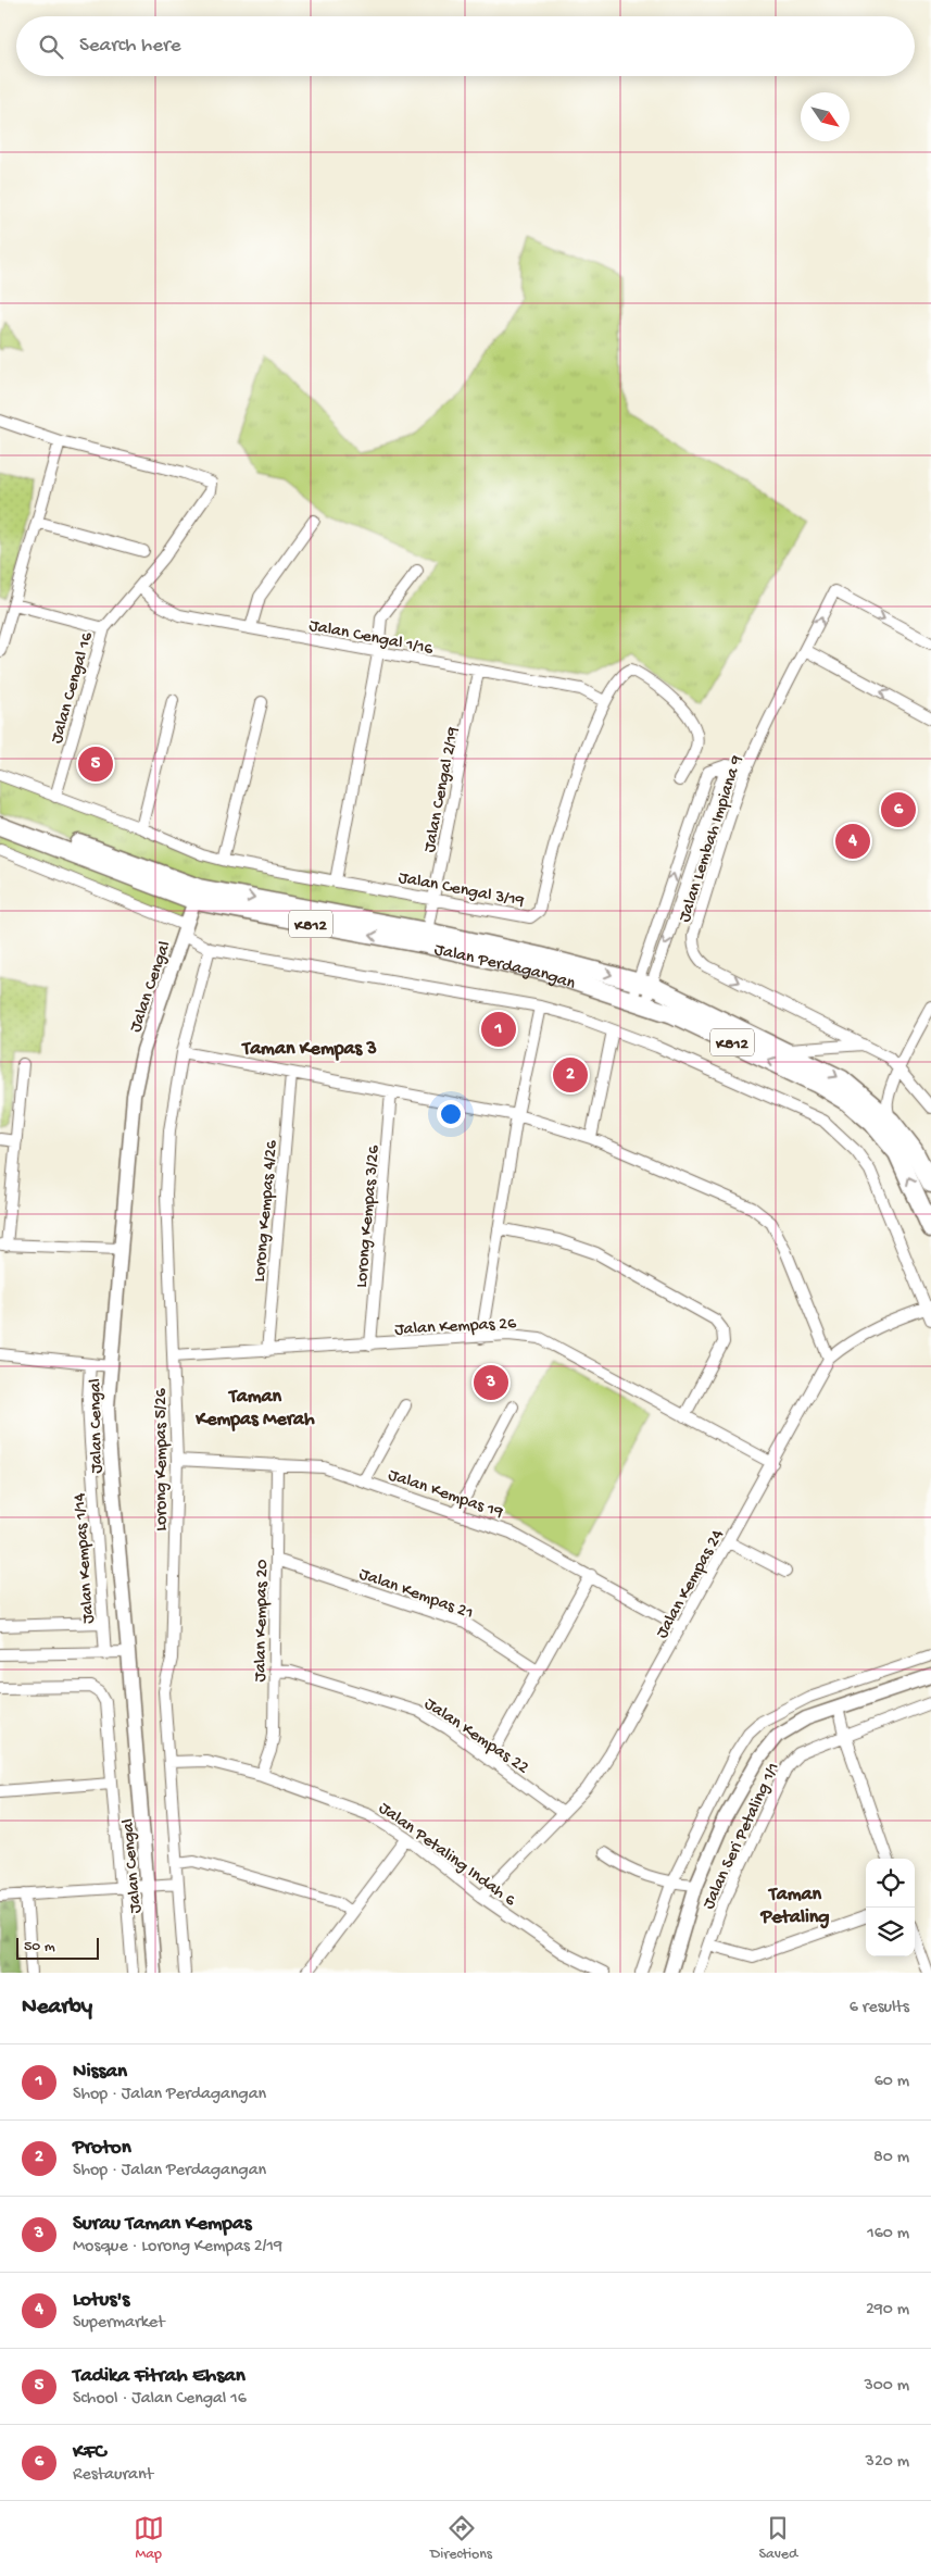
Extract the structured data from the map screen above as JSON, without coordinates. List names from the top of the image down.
{
  "streets": {
    "main road": ["K812", "Jalan Perdagangan"],
    "street": [
      "Jalan Cengal 1/16",
      "Jalan Cengal 16",
      "Jalan Cengal 2/19",
      "Jalan Lembah Impiana 9",
      "Jalan Cengal 3/19",
      "Jalan Cengal",
      "Lorong Kempas 4/26",
      "Lorong Kempas 3/26",
      "Jalan Kempas 26",
      "Lorong Kempas 5/26",
      "Jalan Kempas 19",
      "Jalan Kempas 1/14",
      "Jalan Kempas 24",
      "Jalan Kempas 21",
      "Jalan Kempas 20",
      "Jalan Kempas 22",
      "Jalan Seri Petaling 1/1",
      "Jalan Petaling Indah 6"
    ]
  },
  "crossings": [
    ["Jalan Cengal 1/16", "Jalan Cengal 16"],
    ["Jalan Cengal 1/16", "Jalan Cengal 2/19"],
    ["Jalan Cengal 1/16", "Jalan Cengal 3/19"],
    ["Jalan Cengal 16", "Jalan Cengal 3/19"],
    ["Jalan Cengal 2/19", "Jalan Cengal 3/19"],
    ["Jalan Cengal 2/19", "Jalan Perdagangan"],
    ["Jalan Lembah Impiana 9", "Jalan Perdagangan"],
    ["Jalan Perdagangan", "Jalan Cengal"],
    ["Lorong Kempas 4/26", "Jalan Kempas 26"],
    ["Lorong Kempas 3/26", "Jalan Kempas 26"],
    ["Jalan Kempas 26", "Lorong Kempas 5/26"],
    ["Jalan Kempas 26", "Jalan Kempas 24"],
    ["Lorong Kempas 5/26", "Jalan Kempas 19"],
    ["Lorong Kempas 5/26", "Jalan Petaling Indah 6"],
    ["Jalan Kempas 19", "Jalan Kempas 24"],
    ["Jalan Kempas 19", "Jalan Kempas 20"],
    ["Jalan Kempas 24", "Jalan Kempas 22"],
    ["Jalan Kempas 24", "Jalan Petaling Indah 6"],
    ["Jalan Kempas 21", "Jalan Kempas 20"],
    ["Jalan Kempas 20", "Jalan Kempas 22"],
    ["Jalan Kempas 20", "Jalan Petaling Indah 6"]
  ],
  "districts": ["Taman Kempas 3", "Taman Kempas Merah", "Taman Petaling"],
  "scale_bar": "50 m",
  "north": "bottom right",
  "page": {
    "search": "Search here",
    "pins": [
      "5",
      "6",
      "4",
      "1",
      "2",
      "3"
    ],
    "scale": "50 m",
    "heading": ["Nearby", "6 results"],
    "list": [
      {
        "mark": "1",
        "name": "Nissan",
        "note": "Shop · Jalan Perdagangan",
        "value": "60 m"
      },
      {
        "mark": "2",
        "name": "Proton",
        "note": "Shop · Jalan Perdagangan",
        "value": "80 m"
      },
      {
        "mark": "3",
        "name": "Surau Taman Kempas",
        "note": "Mosque · Lorong Kempas 2/19",
        "value": "160 m"
      },
      {
        "mark": "4",
        "name": "Lotus's",
        "note": "Supermarket",
        "value": "290 m"
      },
      {
        "mark": "5",
        "name": "Tadika Fitrah Ehsan",
        "note": "School · Jalan Cengal 16",
        "value": "300 m"
      },
      {
        "mark": "6",
        "name": "KFC",
        "note": "Restaurant",
        "value": "320 m"
      }
    ],
    "nav": ["Map", "Directions", "Saved"]
  }
}
